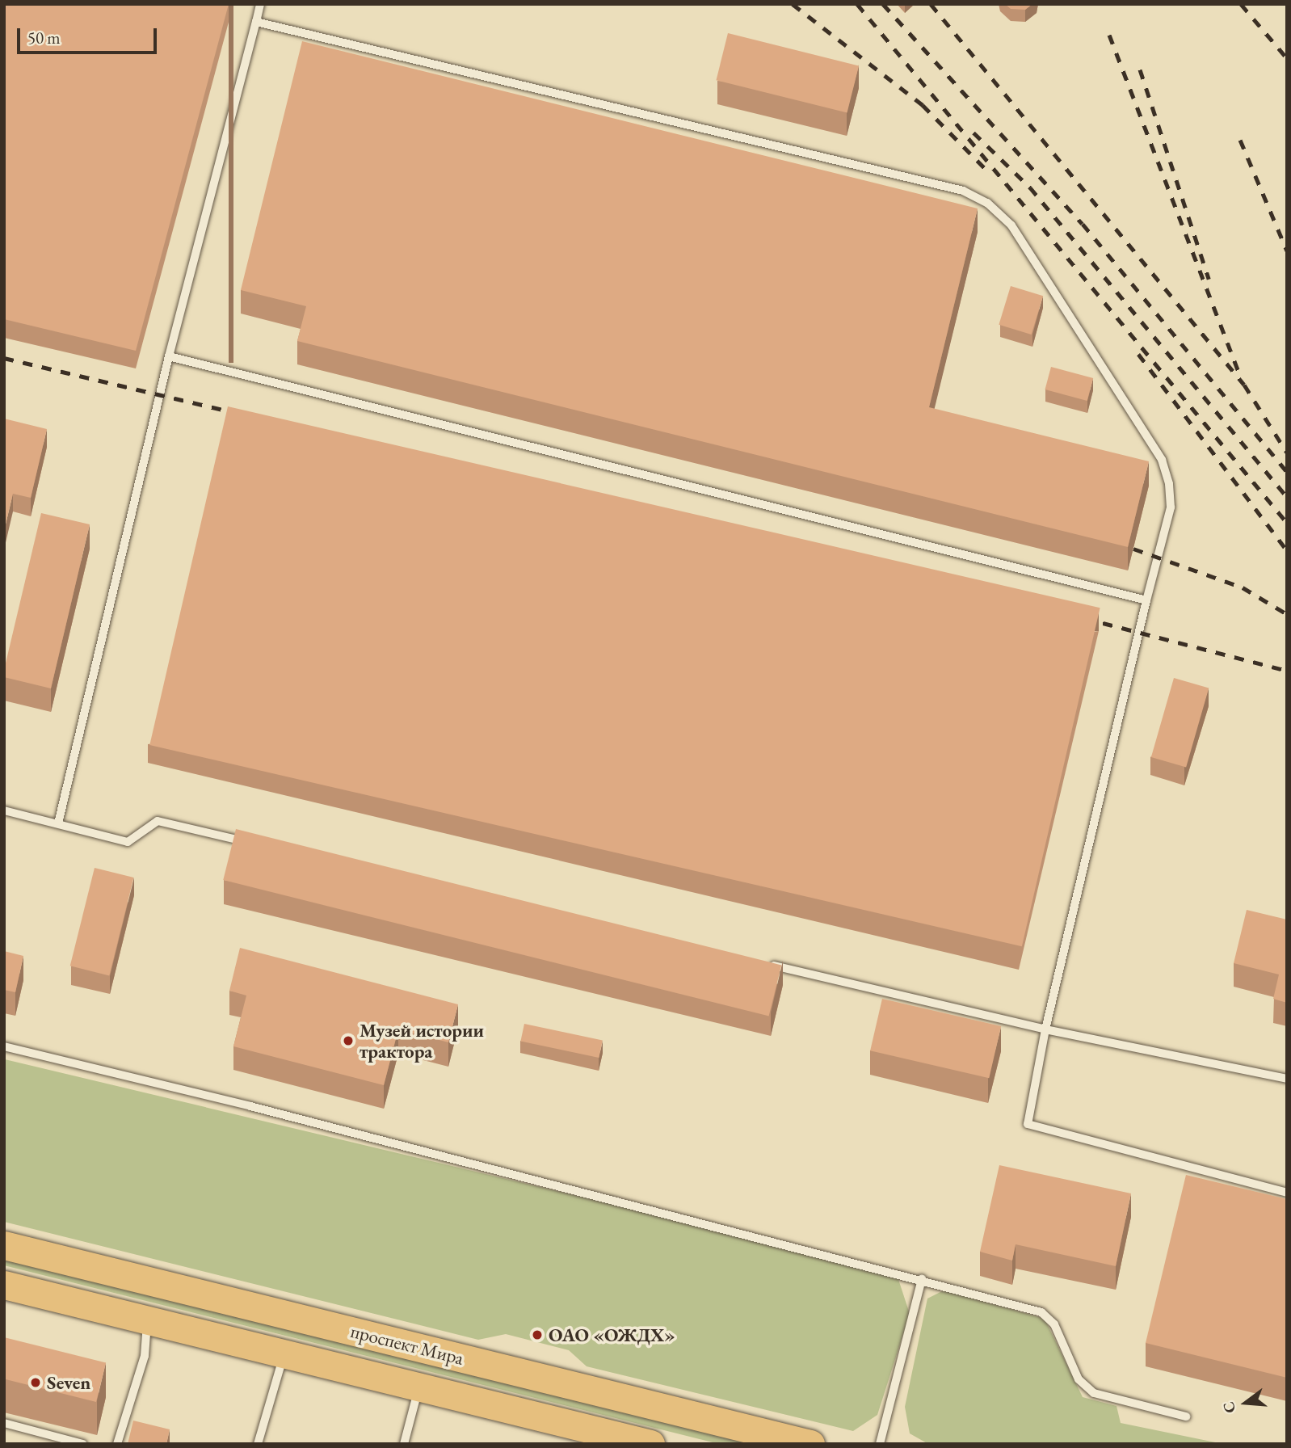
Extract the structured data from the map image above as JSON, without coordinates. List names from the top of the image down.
{
  "streets": {
    "main road": ["проспект Мира"]
  },
  "places": ["Музей истории трактора", "ОАО «ОЖДХ»", "Seven"],
  "scale_bar": "50 m",
  "north": "left"
}
